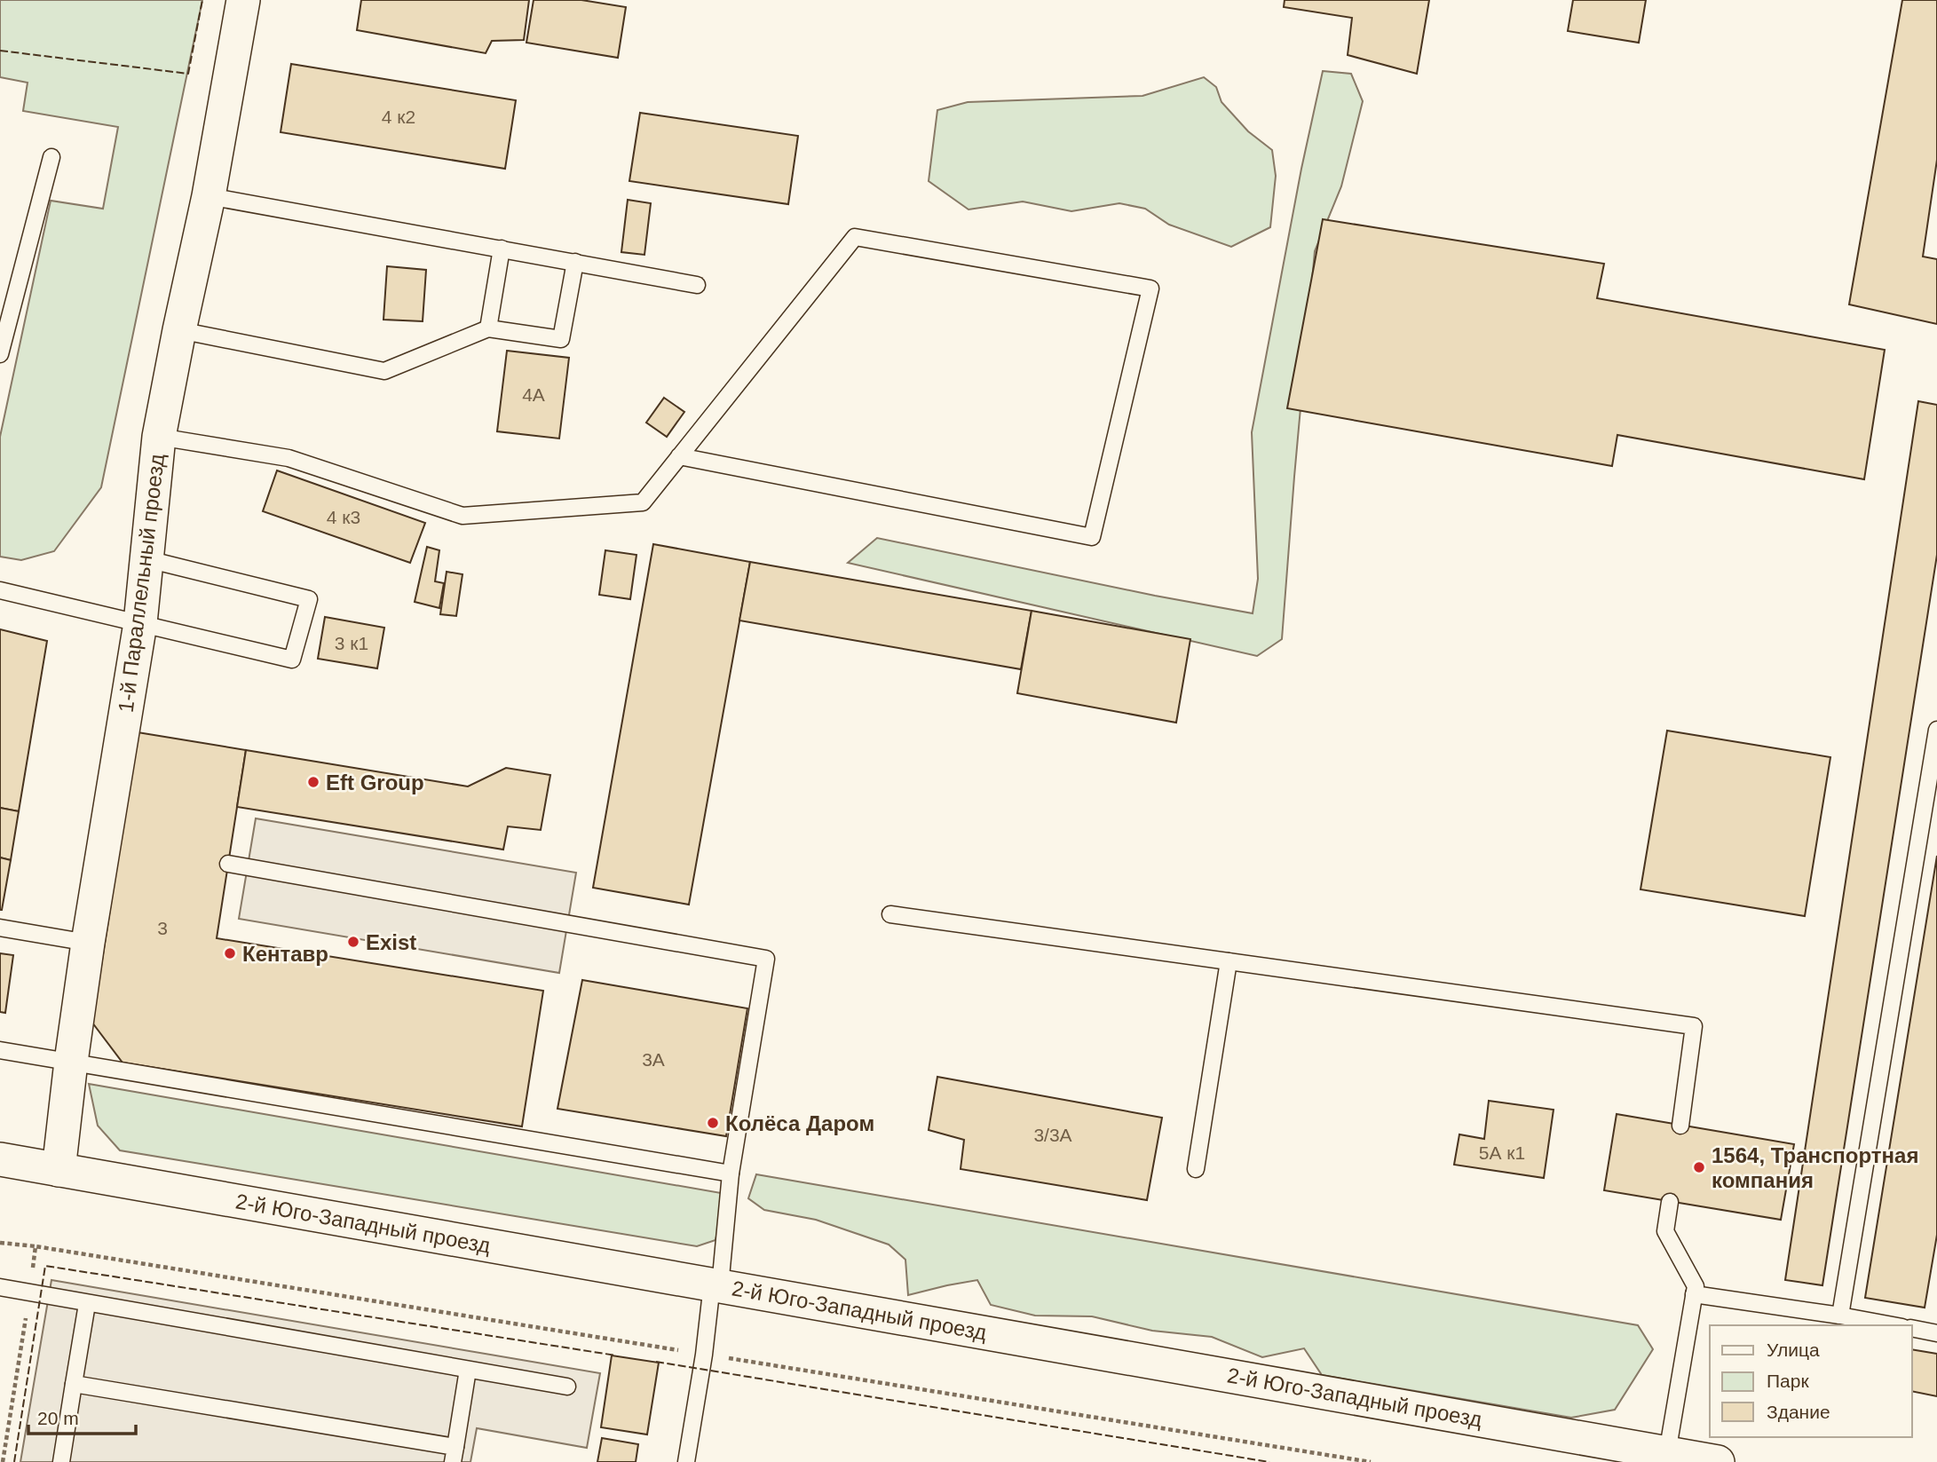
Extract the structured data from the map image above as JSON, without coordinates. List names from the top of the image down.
{
  "streets": {
    "street": ["1-й Параллельный проезд", "2-й Юго-Западный проезд"]
  },
  "crossings": [
    ["1-й Параллельный проезд", "2-й Юго-Западный проезд"]
  ],
  "places": [
    "Eft Group",
    "Exist",
    "Кентавр",
    "Колёса Даром",
    "1564, Транспортная компания"
  ],
  "house_numbers": [
    "4 к2",
    "4А",
    "4 к3",
    "3 к1",
    "3",
    "3А",
    "3/3А",
    "5А к1"
  ],
  "legend": ["Улица", "Парк", "Здание"],
  "scale_bar": "20 m"
}
